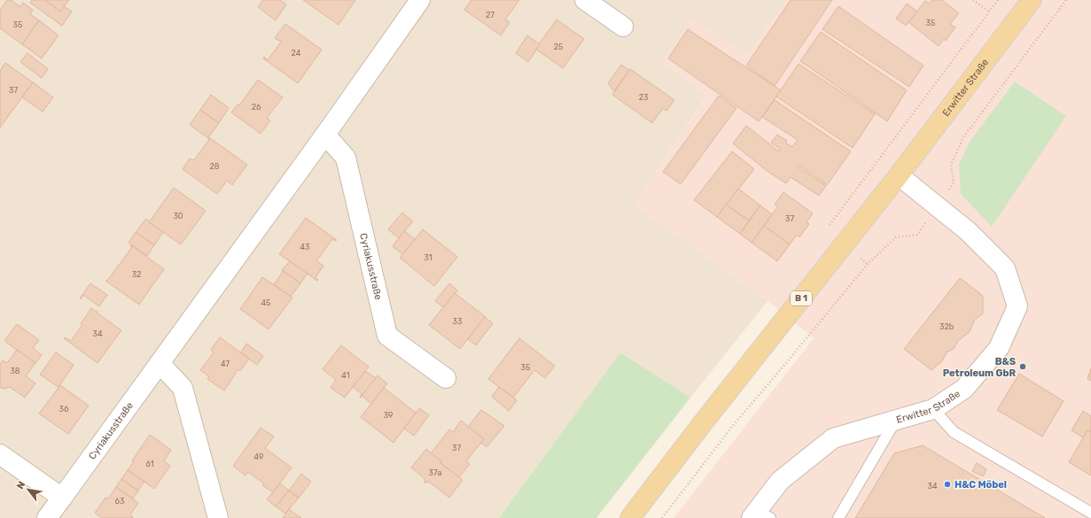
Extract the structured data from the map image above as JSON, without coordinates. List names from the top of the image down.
{
  "streets": {
    "main road": ["Erwitter Straße", "B 1"],
    "street": ["Cyriakusstraße"]
  },
  "places": ["B&S Petroleum GbR", "H&C Möbel"],
  "house_numbers": [
    "27",
    "35",
    "35",
    "25",
    "24",
    "37",
    "23",
    "26",
    "28",
    "30",
    "37",
    "43",
    "31",
    "32",
    "45",
    "33",
    "32b",
    "34",
    "47",
    "35",
    "38",
    "41",
    "36",
    "39",
    "37",
    "49",
    "61",
    "37a",
    "34",
    "63"
  ],
  "north": "top left"
}
